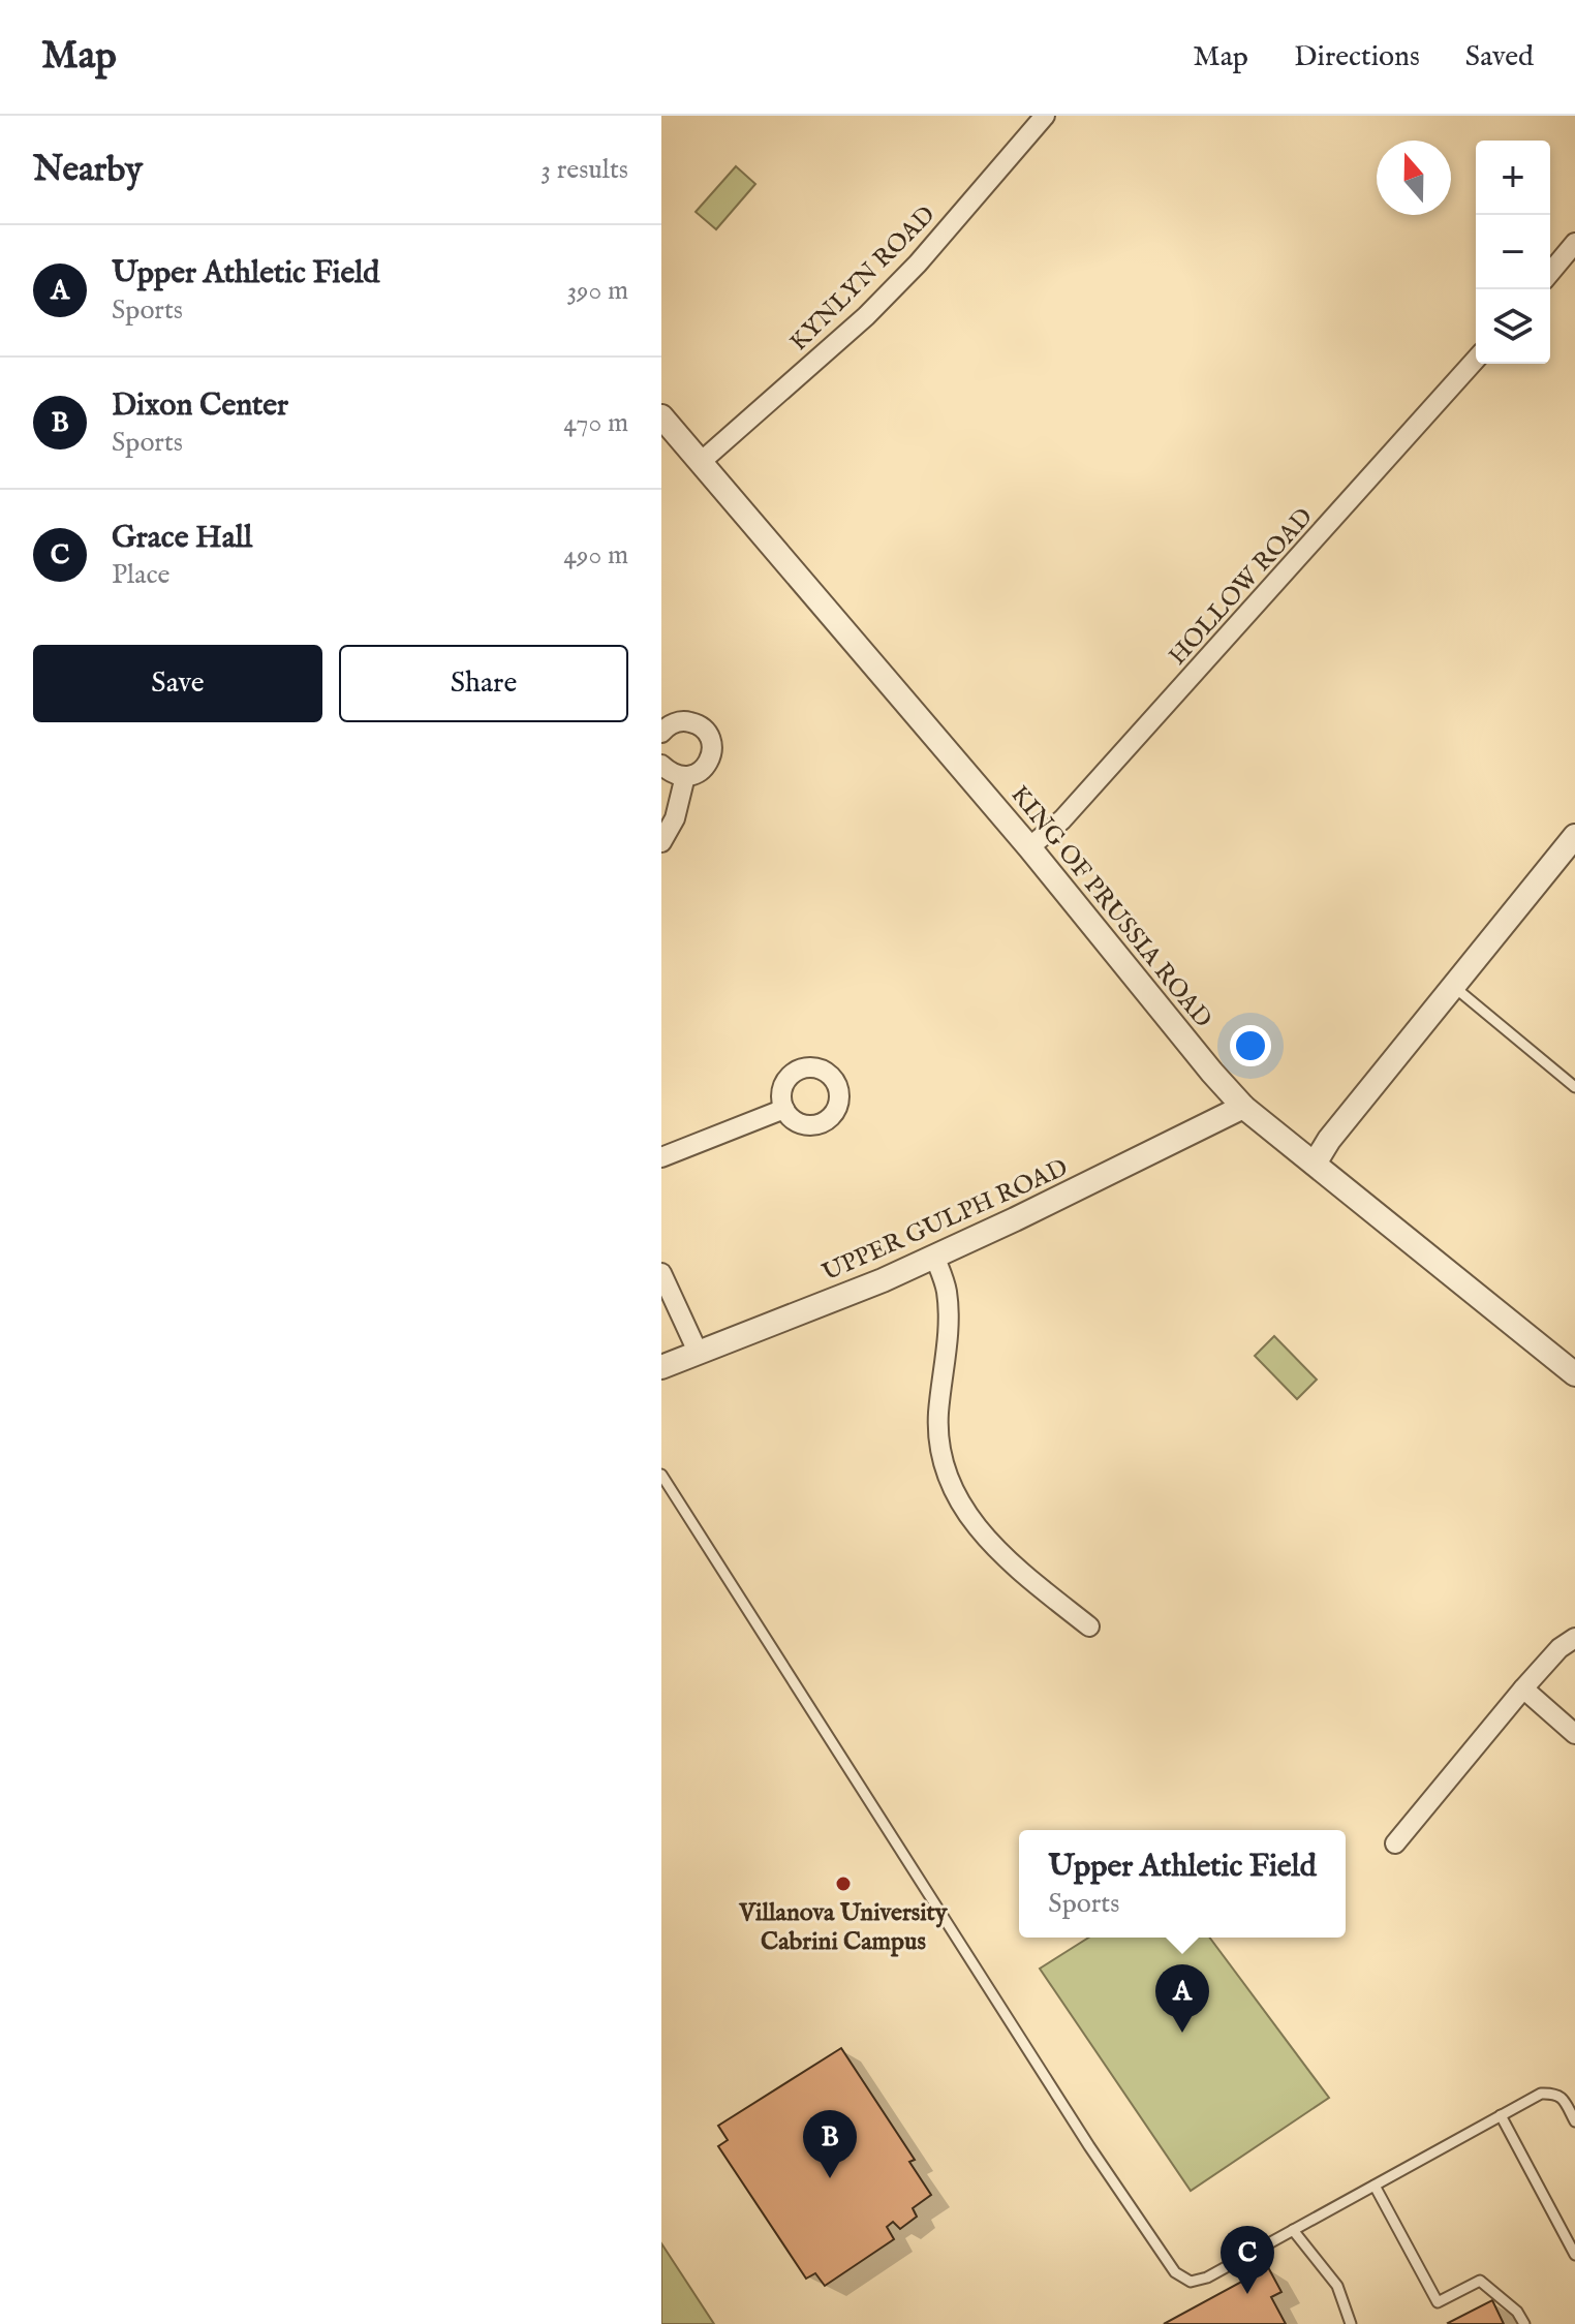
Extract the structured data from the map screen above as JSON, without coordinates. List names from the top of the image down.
{
  "streets": {
    "street": [
      "KYNLYN ROAD",
      "HOLLOW ROAD",
      "KING OF PRUSSIA ROAD",
      "UPPER GULPH ROAD"
    ]
  },
  "crossings": [
    ["KYNLYN ROAD", "KING OF PRUSSIA ROAD"],
    ["HOLLOW ROAD", "KING OF PRUSSIA ROAD"],
    ["KING OF PRUSSIA ROAD", "UPPER GULPH ROAD"]
  ],
  "places": ["Villanova University Cabrini Campus"],
  "north": "top",
  "page": {
    "header": "Map",
    "nav": ["Map", "Directions", "Saved"],
    "heading": ["Nearby", "3 results"],
    "map_buttons": ["+", "−"],
    "list": [
      {
        "mark": "A",
        "name": "Upper Athletic Field",
        "note": "Sports",
        "value": "390 m"
      },
      {
        "mark": "B",
        "name": "Dixon Center",
        "note": "Sports",
        "value": "470 m"
      },
      {
        "mark": "C",
        "name": "Grace Hall",
        "note": "Place",
        "value": "490 m"
      }
    ],
    "buttons": ["Save", "Share"],
    "popup": ["Upper Athletic Field", "Sports"],
    "pins": ["A", "B", "C"]
  }
}
